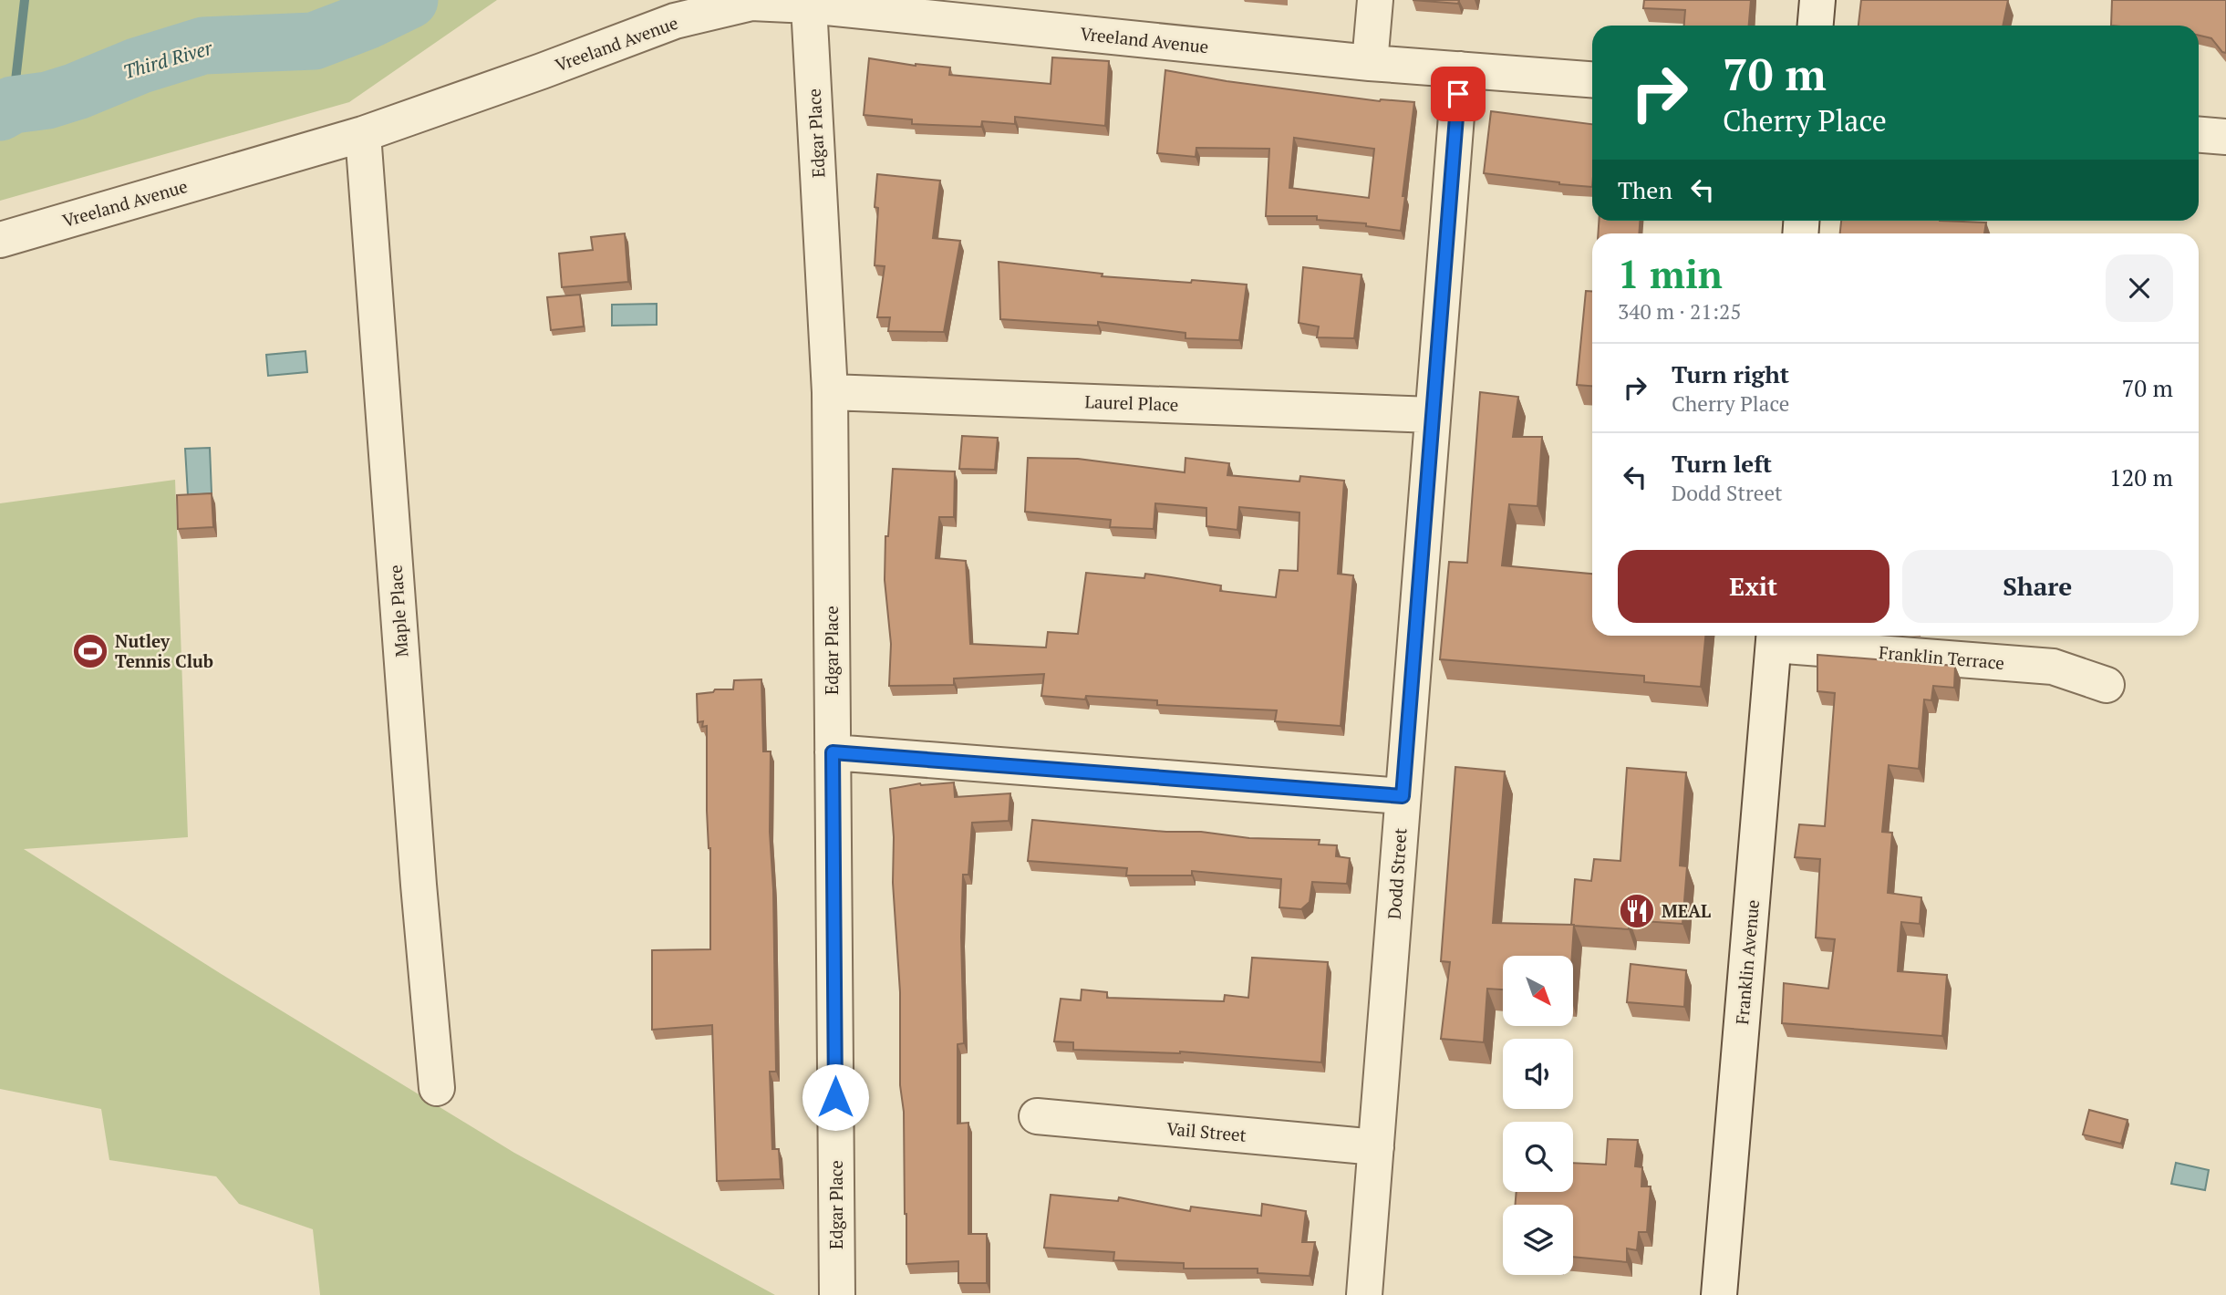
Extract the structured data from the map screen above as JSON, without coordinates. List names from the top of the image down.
{
  "streets": {
    "street": [
      "Vreeland Avenue",
      "Edgar Place",
      "Laurel Place",
      "Maple Place",
      "Franklin Terrace",
      "Dodd Street",
      "Franklin Avenue",
      "Vail Street"
    ]
  },
  "crossings": [
    ["Vreeland Avenue", "Edgar Place"],
    ["Vreeland Avenue", "Maple Place"],
    ["Vreeland Avenue", "Dodd Street"],
    ["Edgar Place", "Laurel Place"],
    ["Laurel Place", "Dodd Street"],
    ["Franklin Terrace", "Franklin Avenue"],
    ["Dodd Street", "Vail Street"]
  ],
  "water": ["Third River"],
  "places": {
    "sports": ["Nutley Tennis Club"],
    "restaurant": ["MEAL"]
  },
  "north": "bottom right",
  "page": {
    "turn": ["70 m", "Cherry Place"],
    "then": "Then",
    "heading": ["1 min", "340 m · 21:25"],
    "list": [
      {
        "name": "Turn right",
        "note": "Cherry Place",
        "value": "70 m"
      },
      {
        "name": "Turn left",
        "note": "Dodd Street",
        "value": "120 m"
      }
    ],
    "buttons": ["Exit", "Share"]
  }
}
